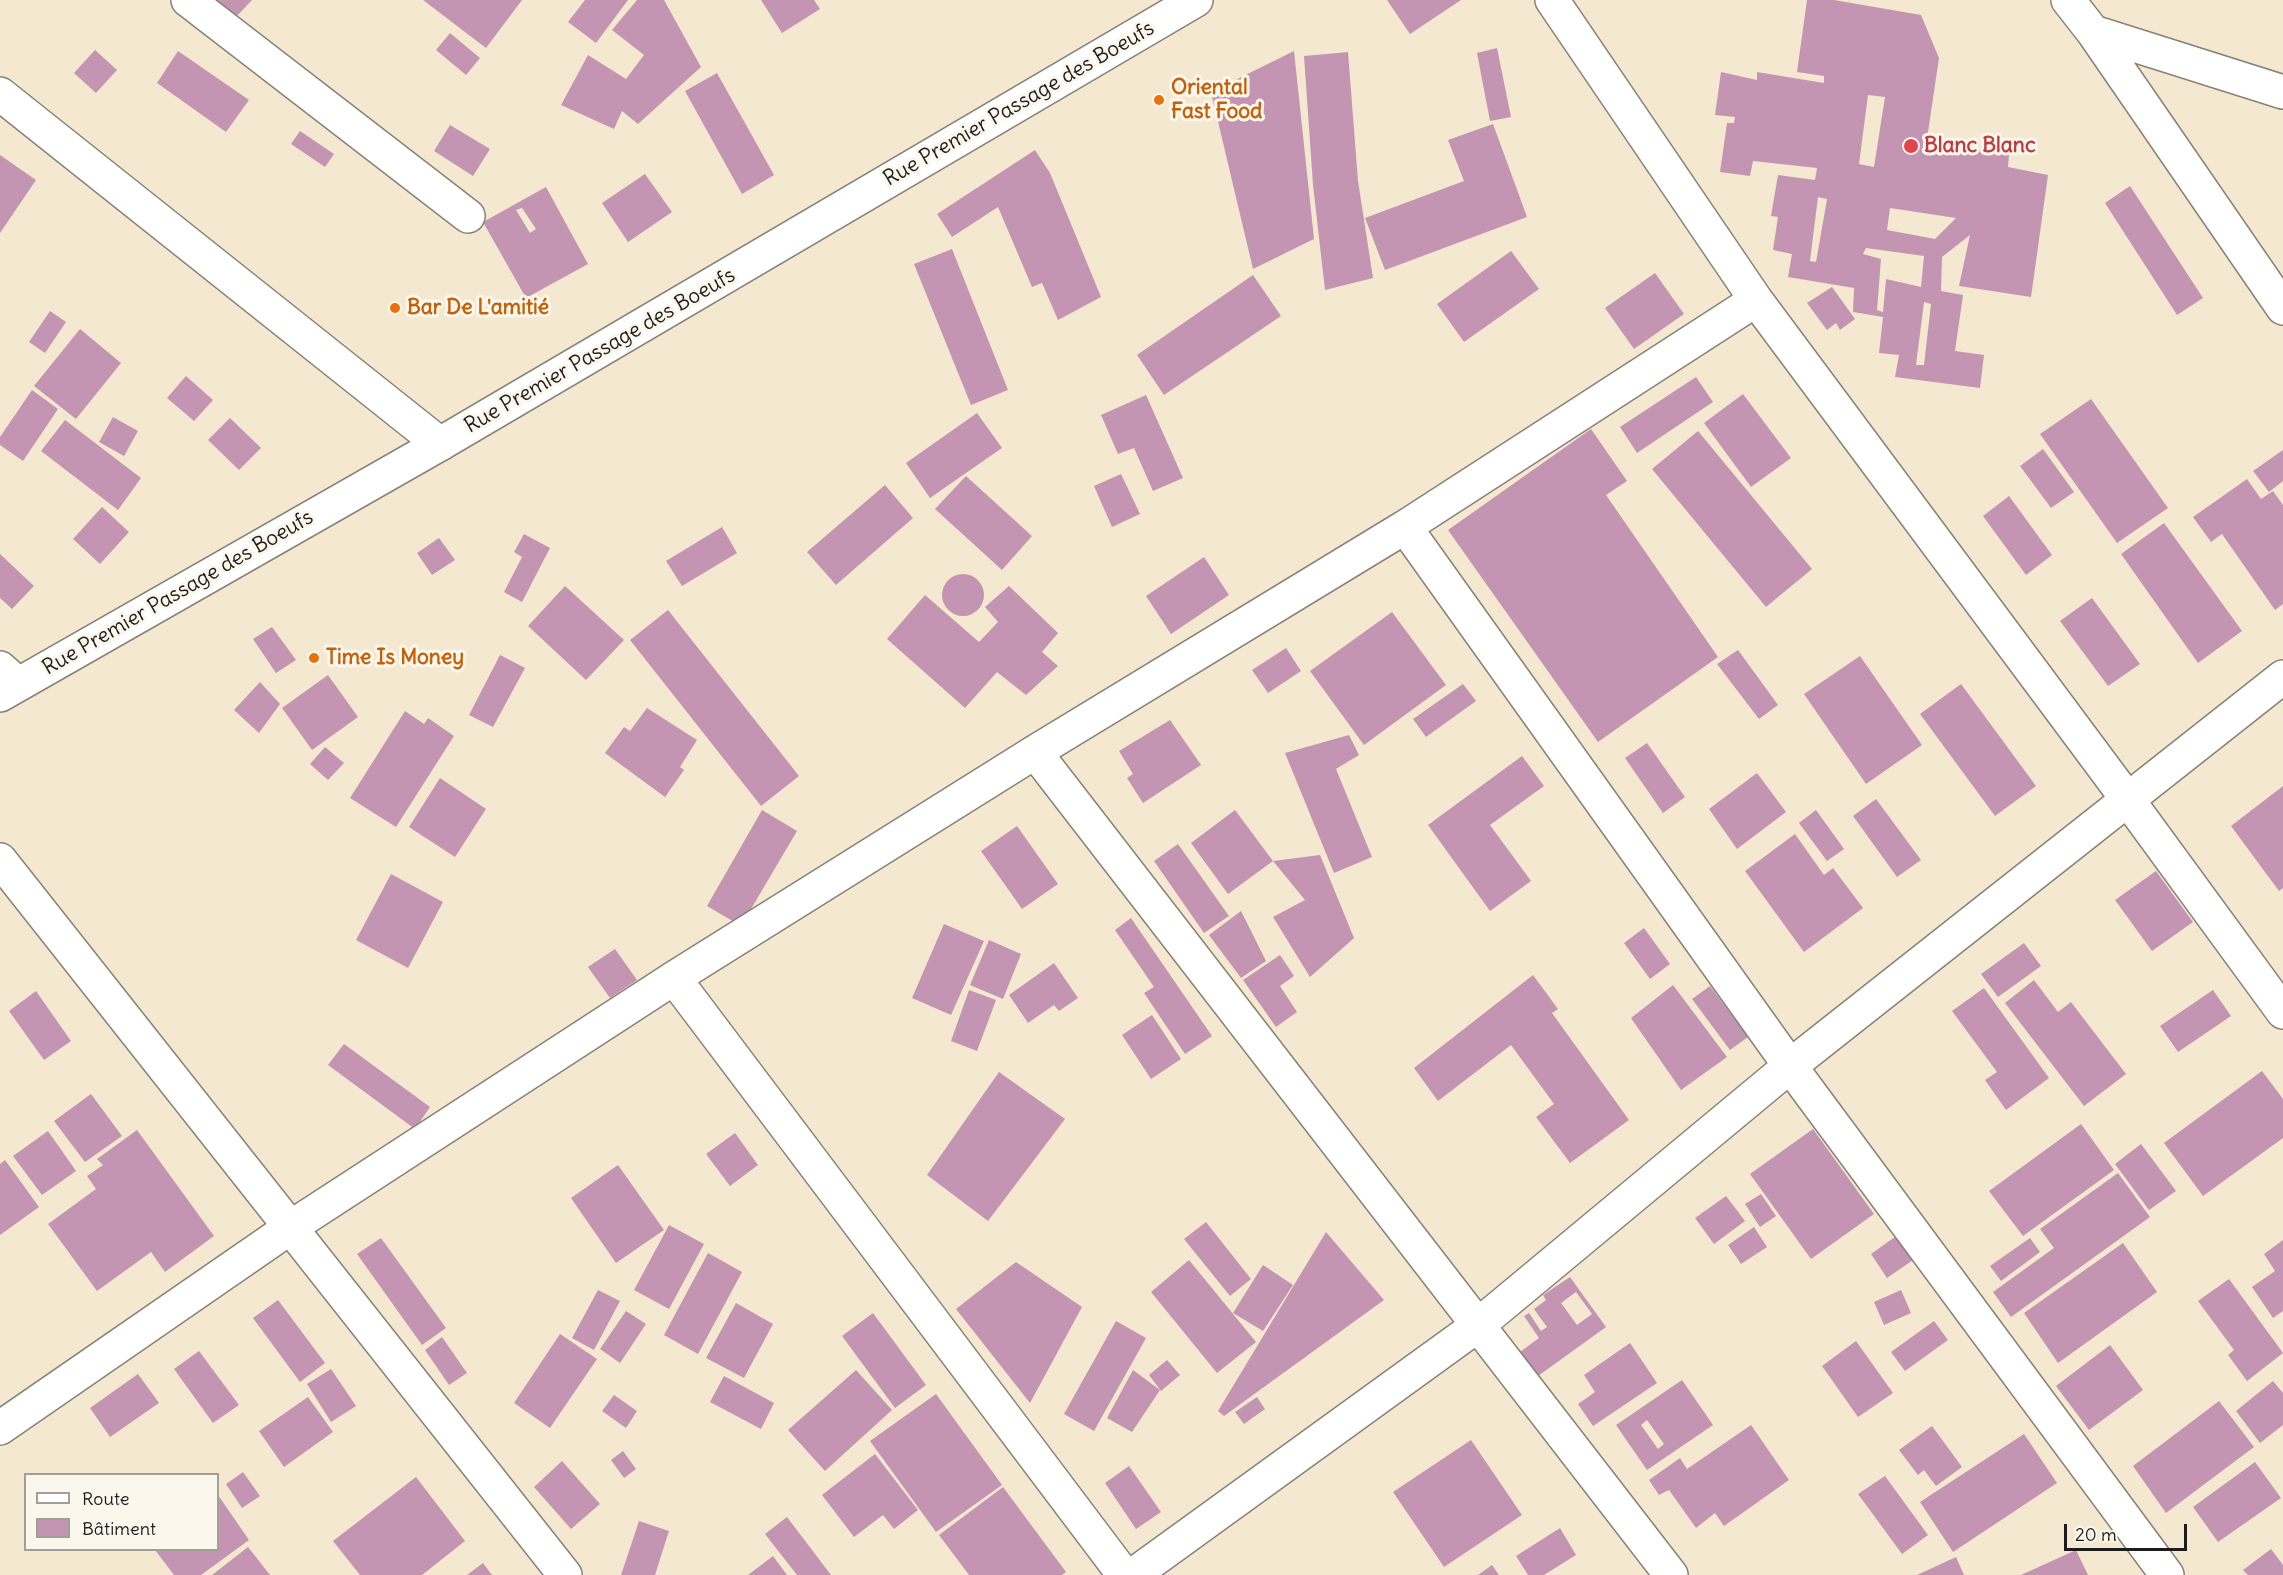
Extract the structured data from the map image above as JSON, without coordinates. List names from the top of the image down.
{
  "streets": {
    "street": ["Rue Premier Passage des Boeufs"]
  },
  "places": [
    "Oriental Fast Food",
    "Blanc Blanc",
    "Bar De L'amitié",
    "Time Is Money"
  ],
  "legend": ["Route", "Bâtiment"],
  "scale_bar": "20 m"
}
